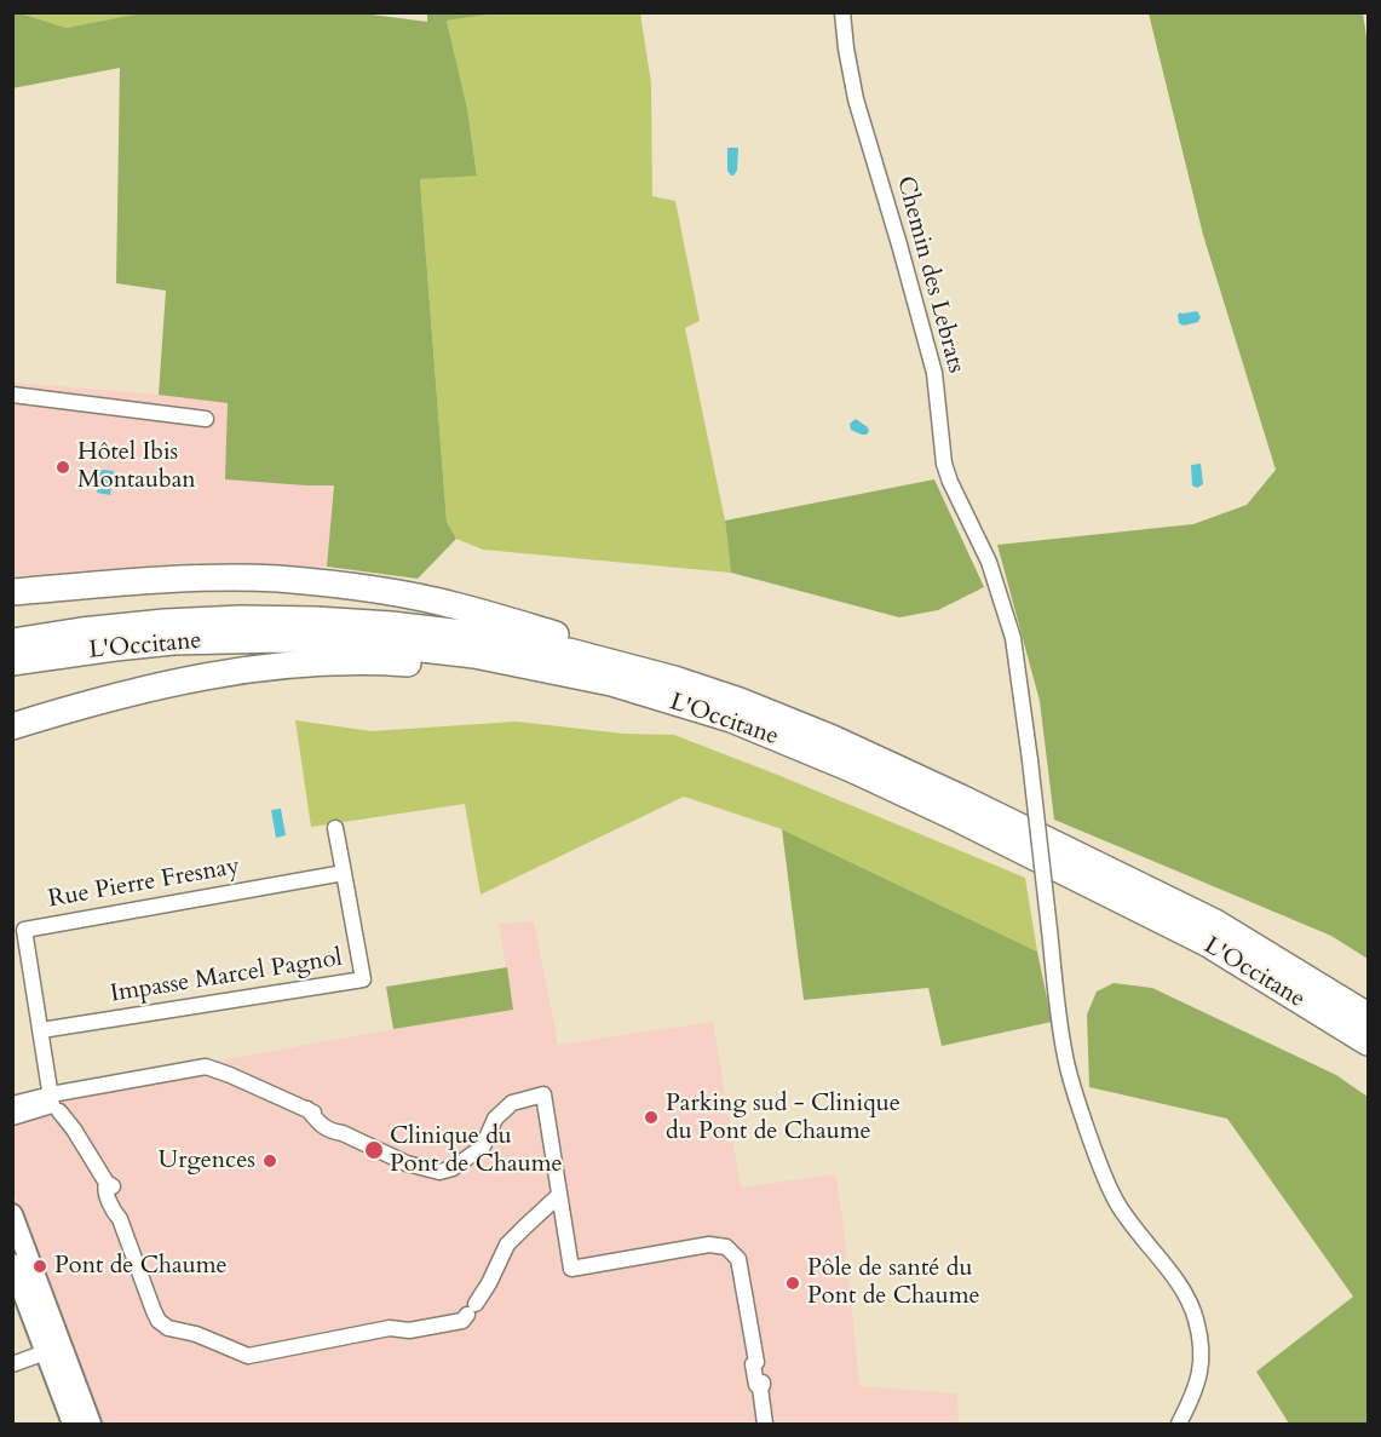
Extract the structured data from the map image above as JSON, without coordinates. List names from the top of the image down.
{
  "streets": {
    "highway": ["L'Occitane"],
    "street": ["Chemin des Lebrats", "Rue Pierre Fresnay", "Impasse Marcel Pagnol"]
  },
  "crossings": [
    ["Rue Pierre Fresnay", "Impasse Marcel Pagnol"]
  ],
  "places": [
    "Hôtel Ibis Montauban",
    "Parking sud - Clinique du Pont de Chaume",
    "Clinique du Pont de Chaume",
    "Urgences",
    "Pont de Chaume",
    "Pôle de santé du Pont de Chaume"
  ]
}
